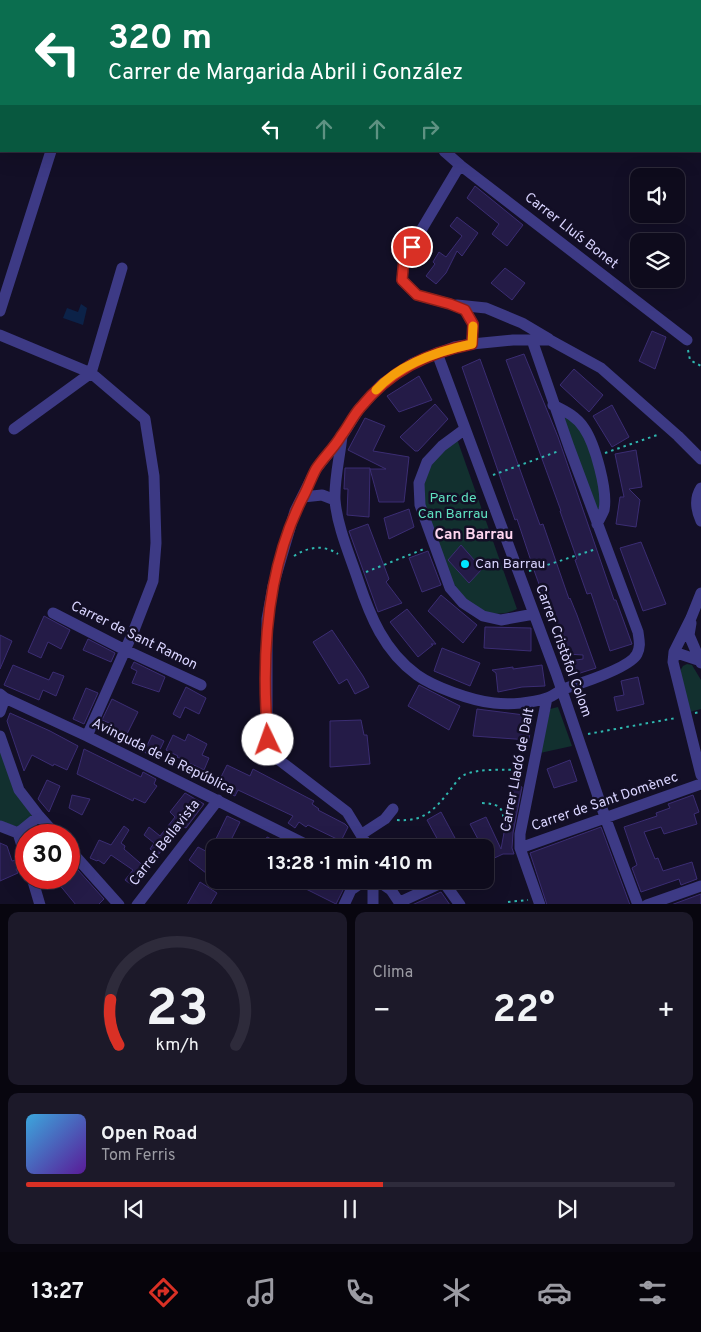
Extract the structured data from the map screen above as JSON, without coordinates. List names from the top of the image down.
{
  "streets": {
    "street": [
      "Carrer Lluís Bonet",
      "Carrer de Sant Ramon",
      "Carrer Cristòfol Colom",
      "Avinguda de la República",
      "Carrer Lladó de Dalt",
      "Carrer de Sant Domènec",
      "Carrer Bellavista"
    ]
  },
  "crossings": [
    ["Carrer Cristòfol Colom", "Carrer de Sant Domènec"],
    ["Avinguda de la República", "Carrer Bellavista"],
    ["Carrer Lladó de Dalt", "Carrer de Sant Domènec"]
  ],
  "districts": ["Can Barrau"],
  "parks": ["Parc de Can Barrau"],
  "places": ["Can Barrau"],
  "page": {
    "turn": ["320 m", "Carrer de Margarida Abril i González"],
    "limit": "30",
    "trip": "13:28 · 1 min · 410 m",
    "tile": "Clima",
    "heat": ["−", "22°", "+"],
    "song": ["Open Road", "Tom Ferris"],
    "tabs": "13:27",
    "gauge": ["23", "km/h"]
  }
}
